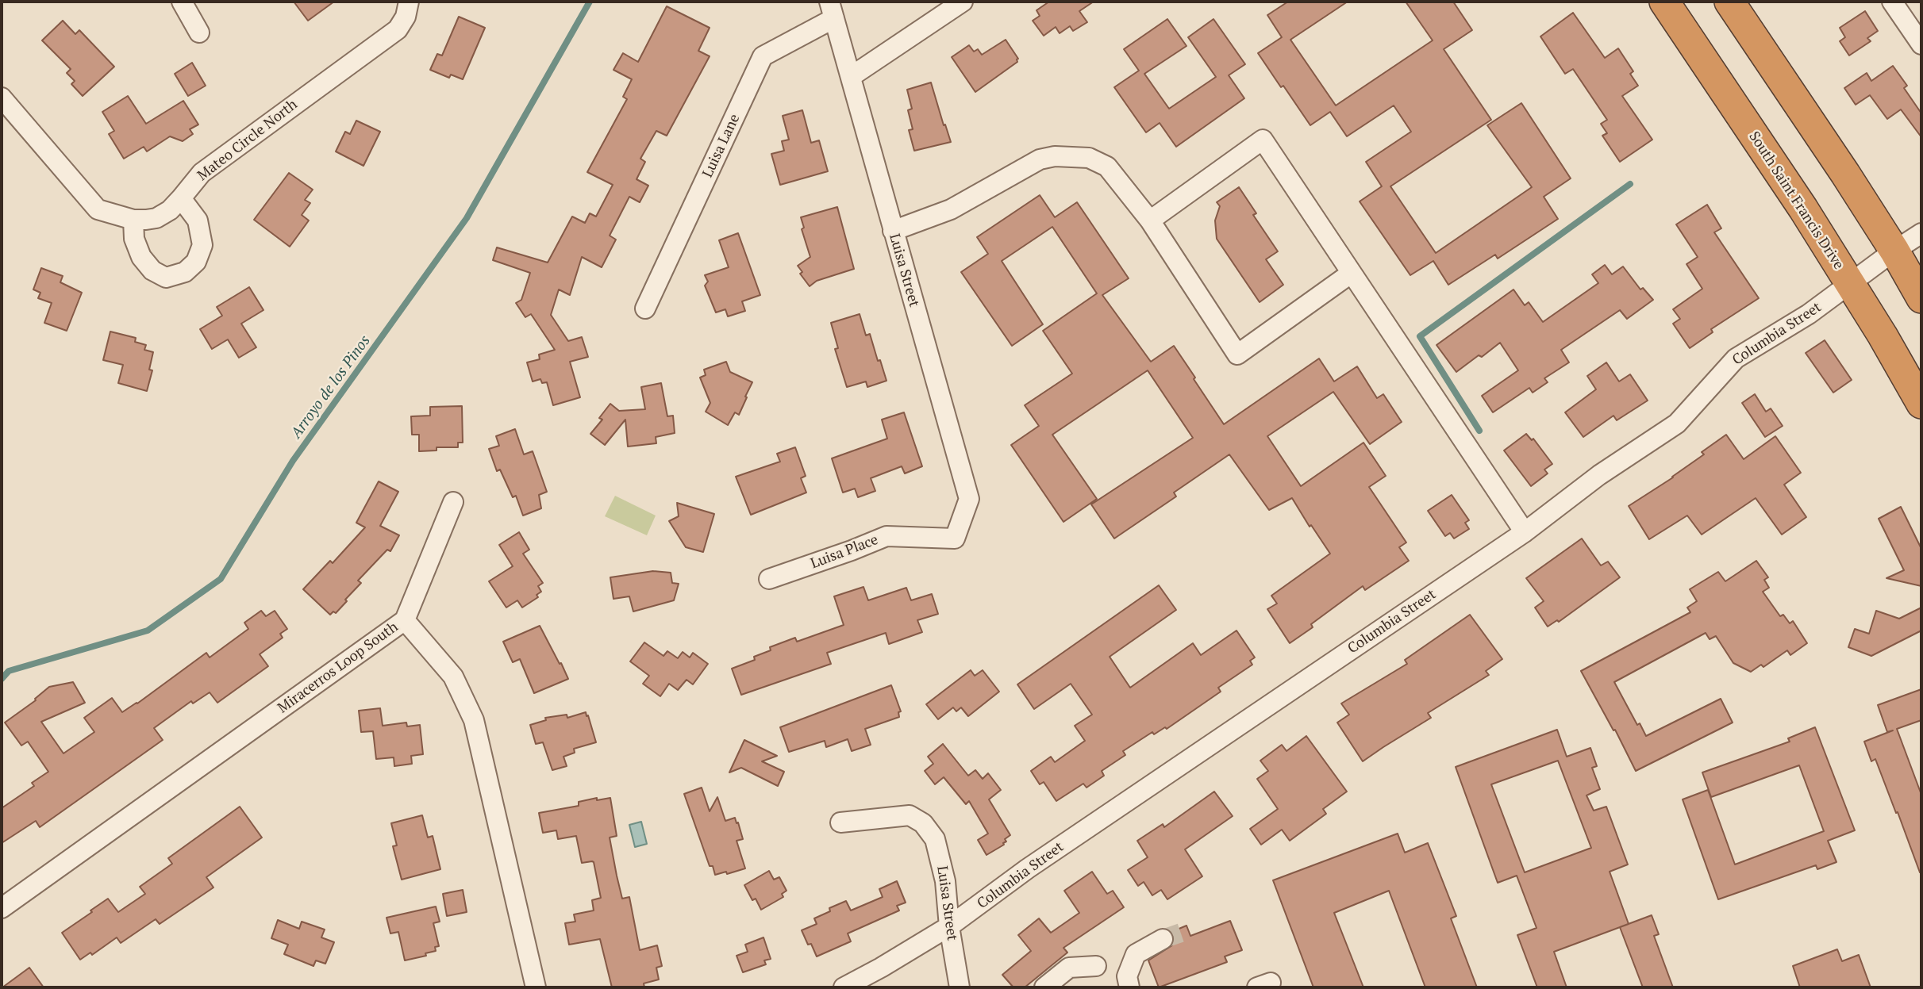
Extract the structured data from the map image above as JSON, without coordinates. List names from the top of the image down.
{
  "streets": {
    "highway": ["South Saint Francis Drive"],
    "street": [
      "Mateo Circle North",
      "Luisa Lane",
      "Luisa Street",
      "Columbia Street",
      "Luisa Place",
      "Miracerros Loop South"
    ]
  },
  "crossings": [
    ["Luisa Lane", "Luisa Street"],
    ["South Saint Francis Drive", "Columbia Street"],
    ["Luisa Street", "Columbia Street"],
    ["Luisa Street", "Luisa Place"]
  ],
  "water": ["Arroyo de los Pinos"]
}
